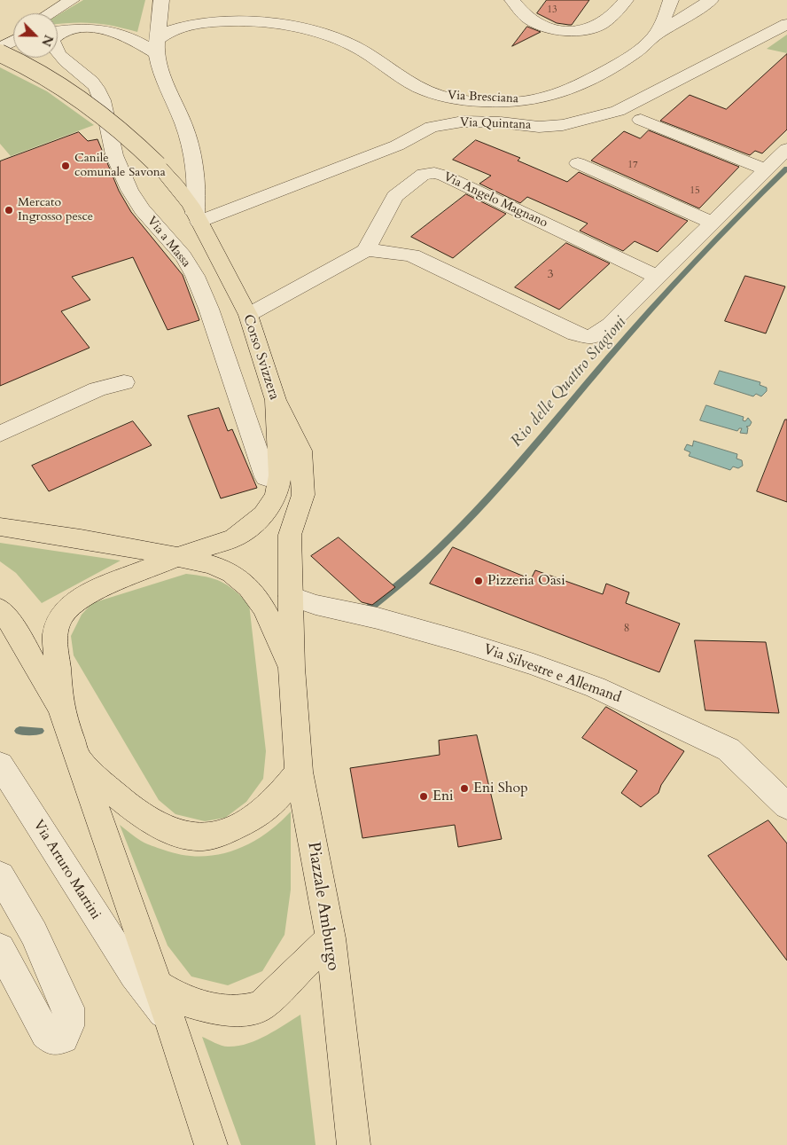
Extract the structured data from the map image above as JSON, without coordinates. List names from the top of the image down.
{
  "streets": {
    "main road": ["Corso Svizzera", "Piazzale Amburgo"],
    "street": [
      "Via Bresciana",
      "Via Quintana",
      "Via Angelo Magnano",
      "Via a Massa",
      "Via Silvestre e Allemand",
      "Via Arturo Martini"
    ]
  },
  "crossings": [
    ["Via Quintana", "Corso Svizzera"],
    ["Corso Svizzera", "Piazzale Amburgo"],
    ["Via Silvestre e Allemand", "Piazzale Amburgo"]
  ],
  "water": ["Rio delle Quattro Stagioni"],
  "places": [
    "Canile comunale Savona",
    "Mercato Ingrosso pesce",
    "Pizzeria Oasi",
    "Eni Shop",
    "Eni"
  ],
  "house_numbers": [
    "13",
    "17",
    "15",
    "3",
    "8"
  ],
  "north": "bottom right"
}
